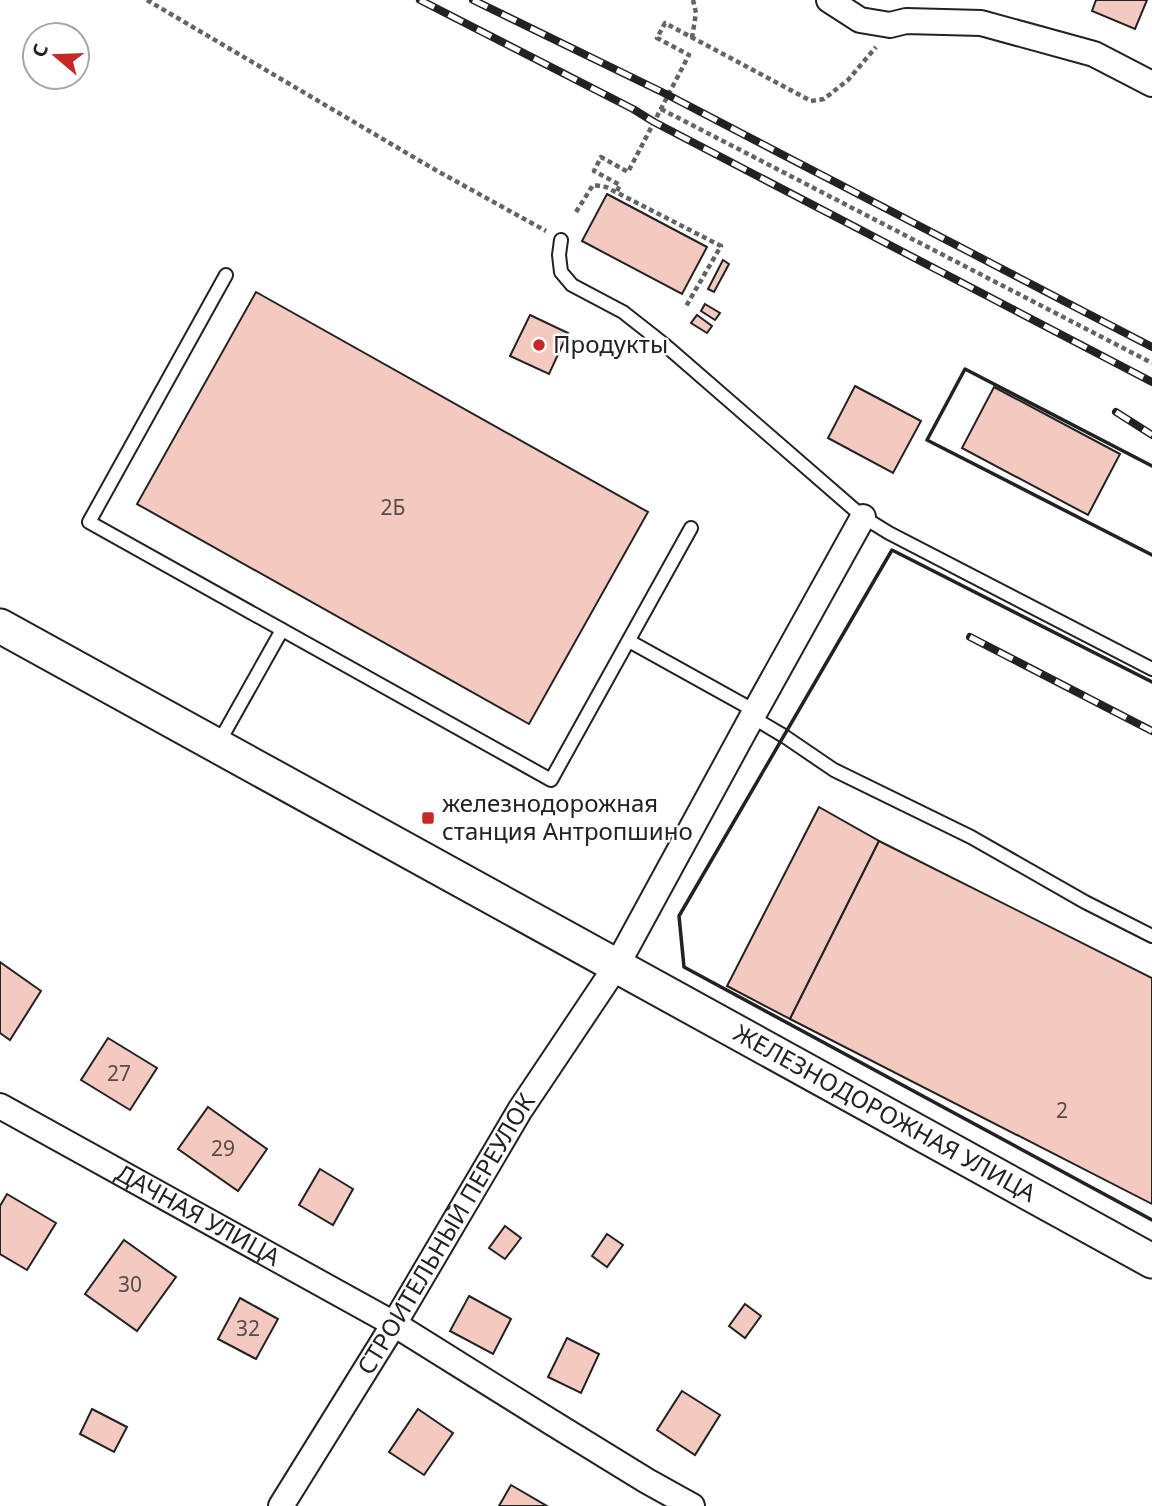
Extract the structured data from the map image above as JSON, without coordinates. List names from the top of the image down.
{
  "streets": {
    "street": ["ЖЕЛЕЗНОДОРОЖНАЯ УЛИЦА", "ДАЧНАЯ УЛИЦА", "СТРОИТЕЛЬНЫЙ ПЕРЕУЛОК"]
  },
  "crossings": [
    ["ЖЕЛЕЗНОДОРОЖНАЯ УЛИЦА", "СТРОИТЕЛЬНЫЙ ПЕРЕУЛОК"],
    ["ДАЧНАЯ УЛИЦА", "СТРОИТЕЛЬНЫЙ ПЕРЕУЛОК"]
  ],
  "places": {
    "other": ["Продукты"],
    "transit": ["железнодорожная станция Антропшино"]
  },
  "house_numbers": [
    "2Б",
    "27",
    "2",
    "29",
    "30",
    "32"
  ],
  "north": "left"
}
